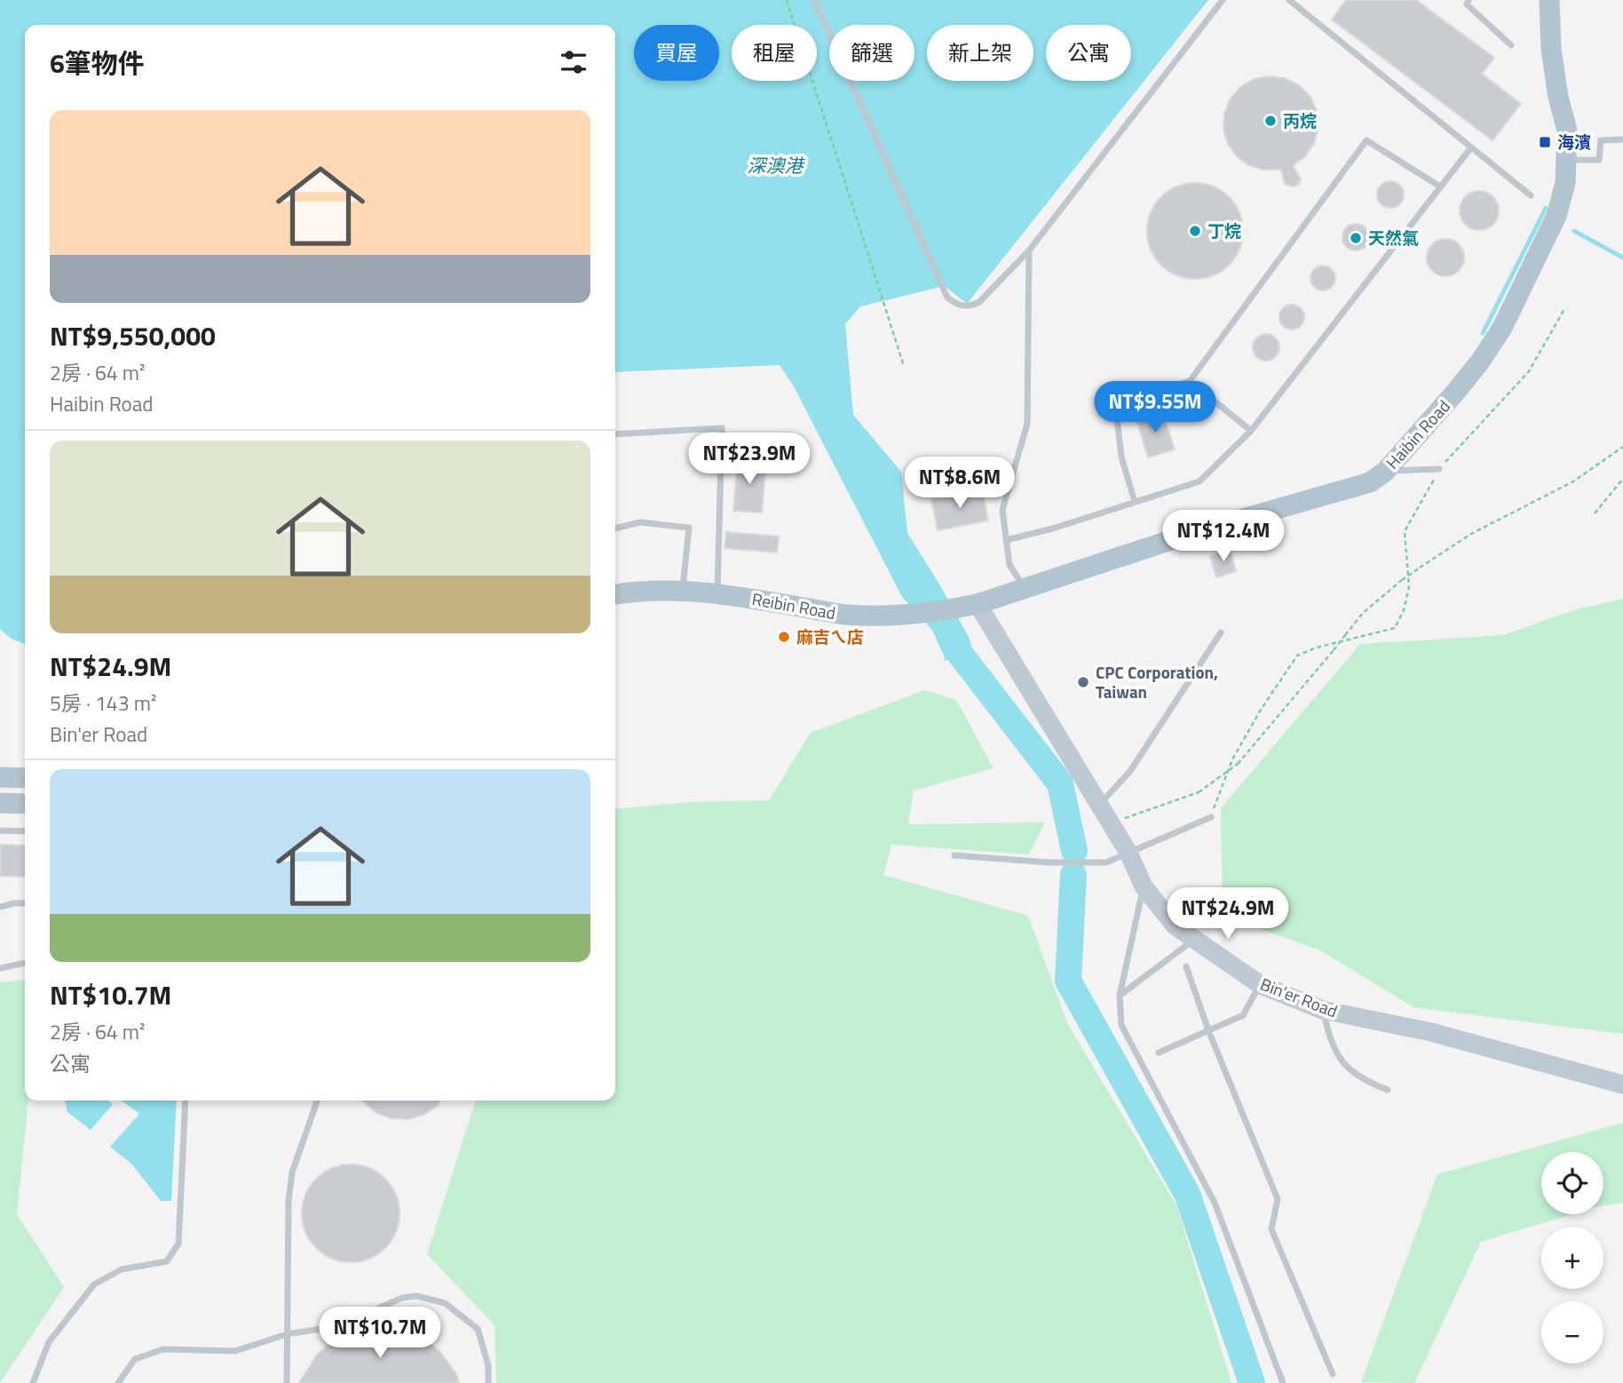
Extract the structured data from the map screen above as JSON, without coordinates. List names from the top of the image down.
{
  "streets": {
    "main road": ["Haibin Road", "Reibin Road"],
    "street": ["Bin'er Road"]
  },
  "crossings": [
    ["Haibin Road", "Reibin Road"],
    ["Haibin Road", "Bin'er Road"],
    ["Reibin Road", "Bin'er Road"]
  ],
  "water": ["深澳港"],
  "places": {
    "other": [
      "丙烷",
      "丁烷",
      "天然氣",
      "麻吉ㄟ店",
      "CPC Corporation, Taiwan"
    ],
    "transit": ["海濱"]
  },
  "page": {
    "chip": [
      "買屋",
      "租屋",
      "篩選",
      "新上架",
      "公寓"
    ],
    "heading": "6筆物件",
    "list": [
      {
        "name": "NT$9,550,000",
        "note": "2房 · 64 m² · Haibin Road"
      },
      {
        "name": "NT$24.9M",
        "note": "5房 · 143 m² · Bin'er Road"
      },
      {
        "name": "NT$10.7M",
        "note": "2房 · 64 m² · 公寓"
      }
    ],
    "price": [
      "NT$9.55M",
      "NT$23.9M",
      "NT$8.6M",
      "NT$12.4M",
      "NT$24.9M",
      "NT$10.7M"
    ],
    "map_buttons": ["+", "−"]
  }
}
